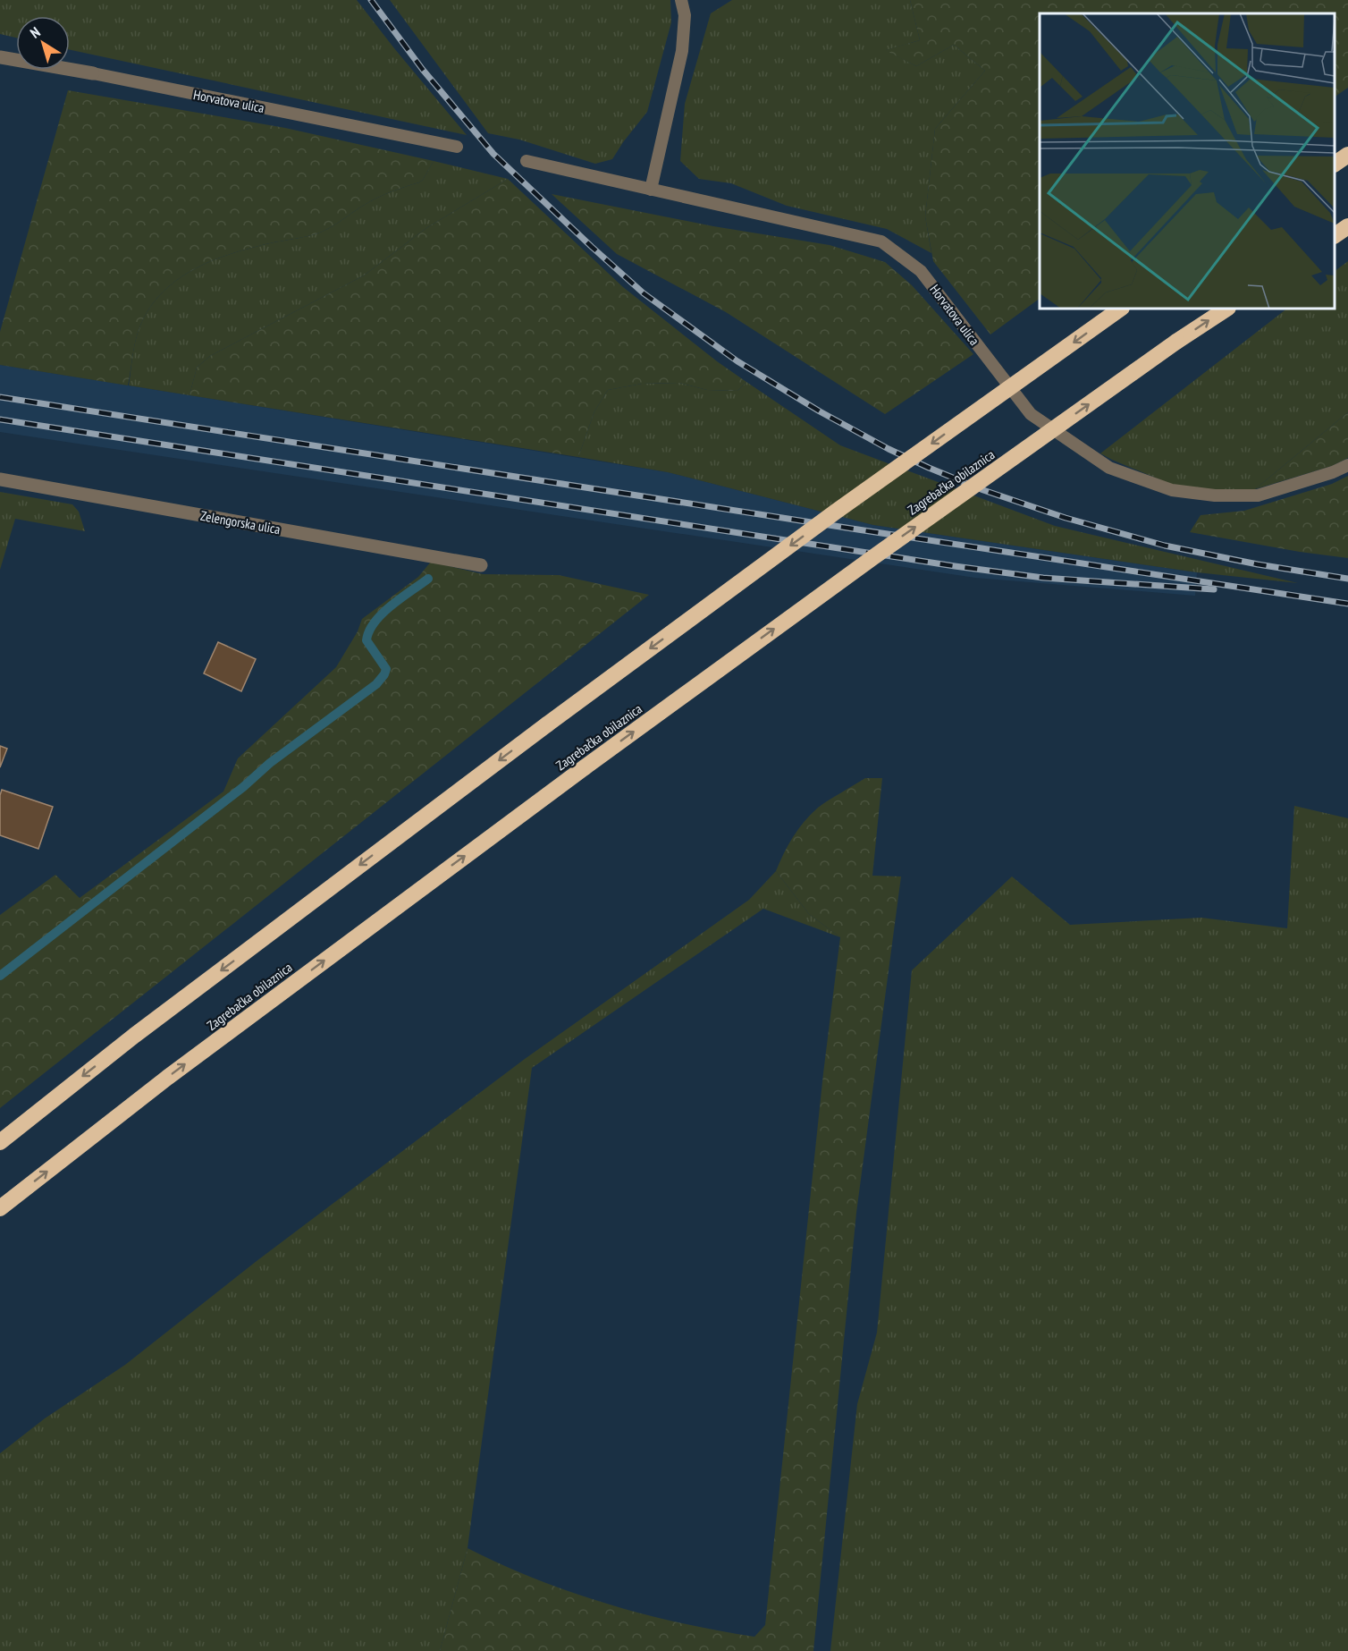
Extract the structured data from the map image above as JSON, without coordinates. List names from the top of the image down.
{
  "streets": {
    "highway": ["Zagrebačka obilaznica"],
    "street": ["Horvatova ulica", "Zelengorska ulica"]
  },
  "north": "top left"
}
